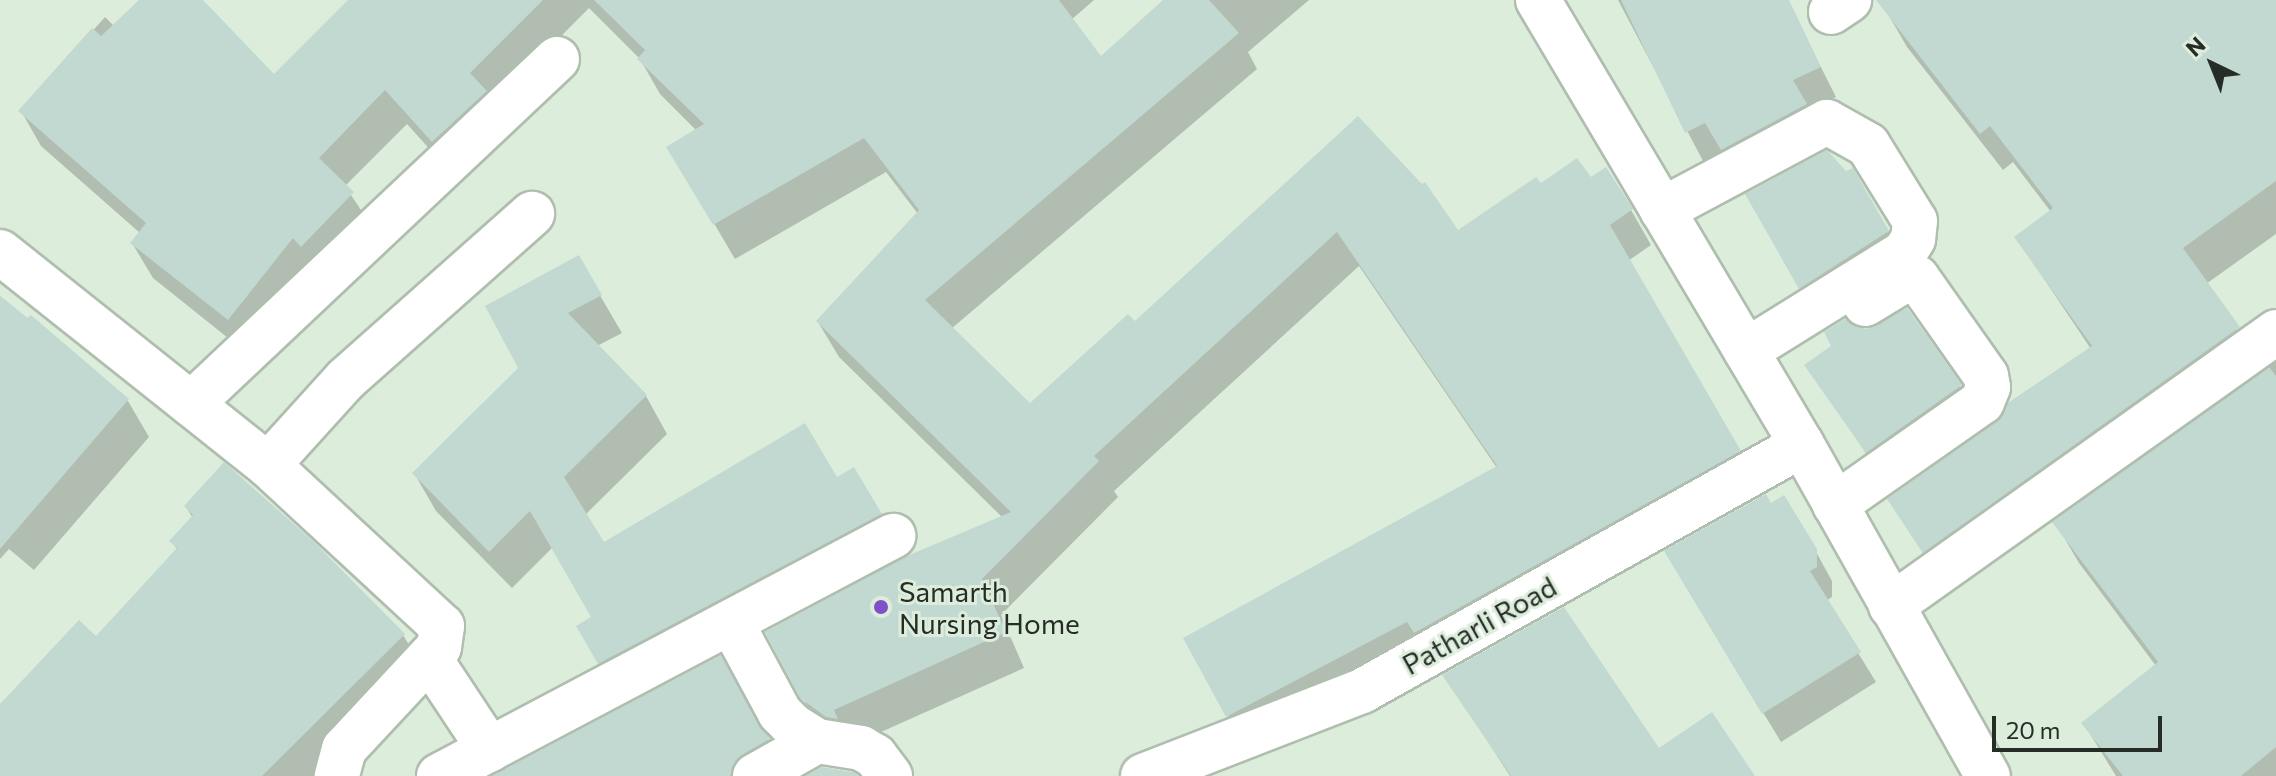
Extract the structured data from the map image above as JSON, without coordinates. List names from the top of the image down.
{
  "streets": {
    "street": ["Patharli Road"]
  },
  "places": ["Samarth Nursing Home"],
  "scale_bar": "20 m",
  "north": "top left"
}
